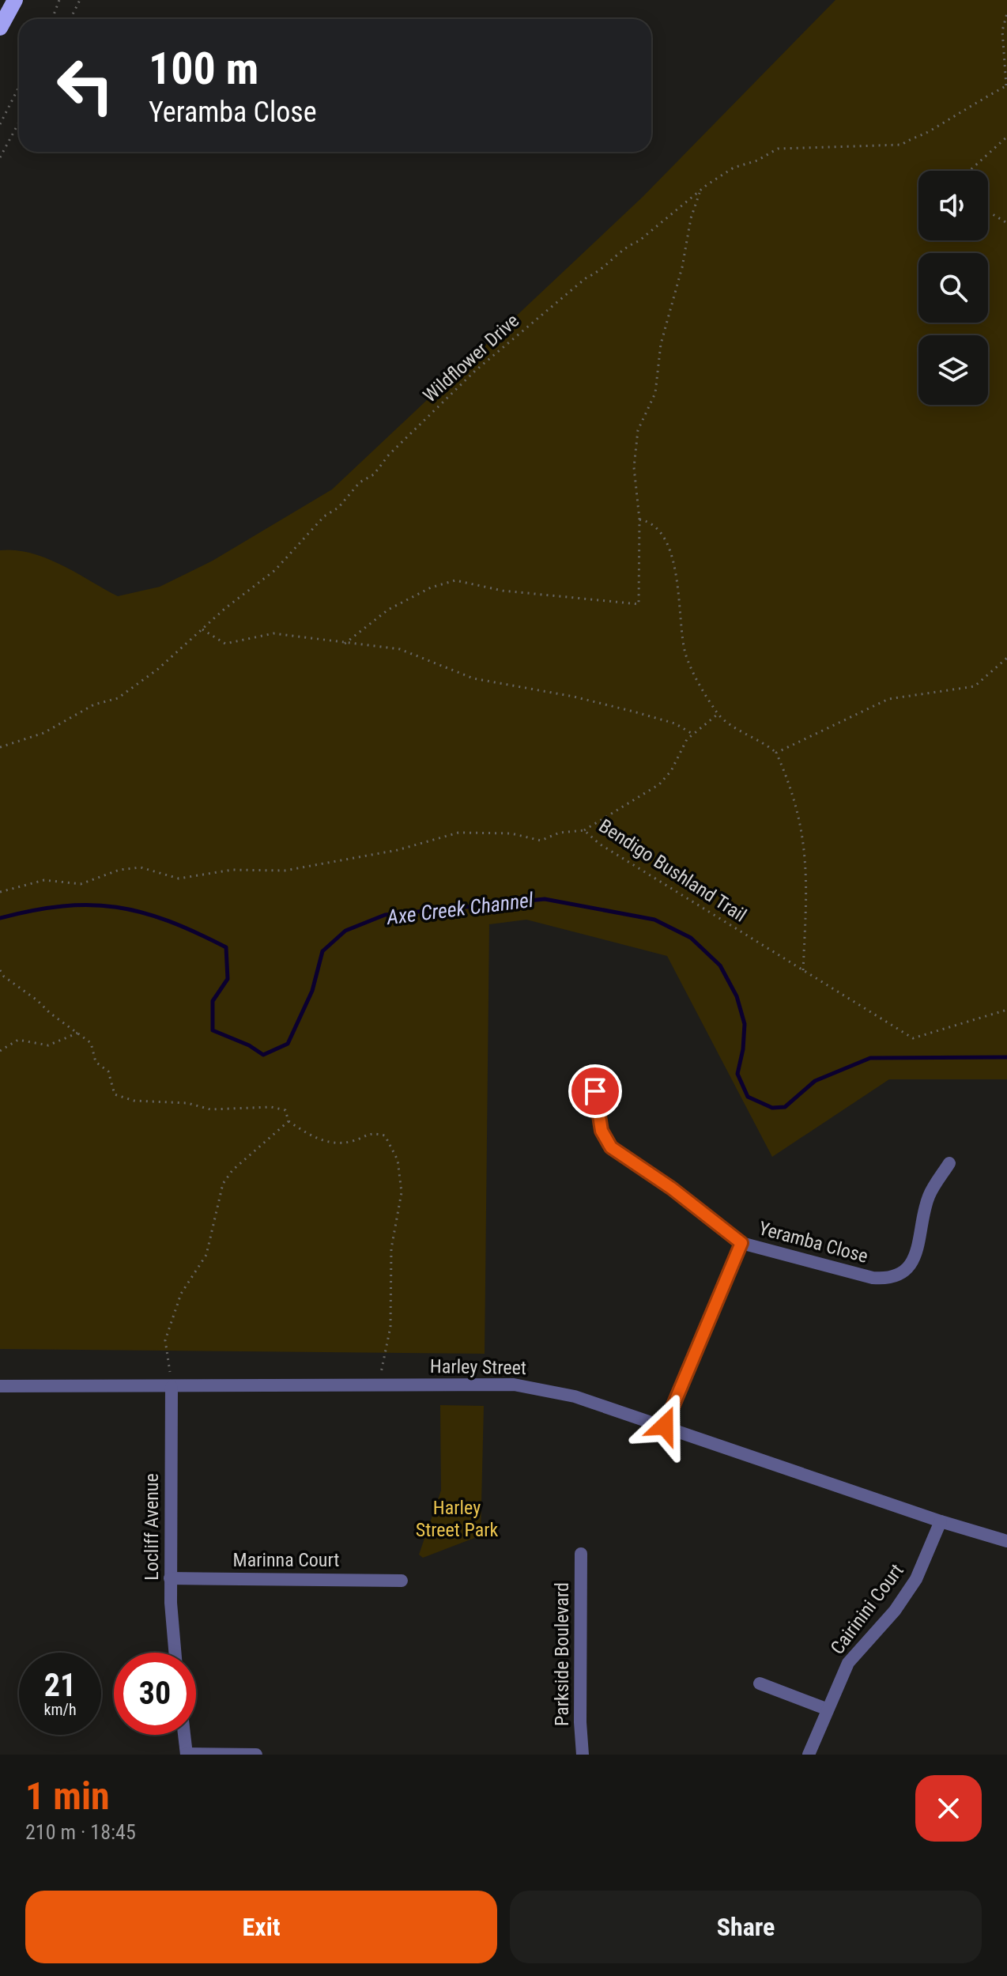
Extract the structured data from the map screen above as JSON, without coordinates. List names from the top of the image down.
{
  "streets": {
    "street": [
      "Yeramba Close",
      "Harley Street",
      "Locliff Avenue",
      "Marinna Court",
      "Cairinini Court",
      "Parkside Boulevard"
    ],
    "path": ["Wildflower Drive", "Bendigo Bushland Trail"]
  },
  "crossings": [
    ["Yeramba Close", "Harley Street"],
    ["Harley Street", "Locliff Avenue"],
    ["Harley Street", "Cairinini Court"],
    ["Locliff Avenue", "Marinna Court"]
  ],
  "water": ["Axe Creek Channel"],
  "parks": ["Harley Street Park"],
  "page": {
    "turn": ["100 m", "Yeramba Close"],
    "speed": "21 km/h",
    "limit": "30",
    "heading": ["1 min", "210 m · 18:45"],
    "buttons": ["Exit", "Share"]
  }
}
